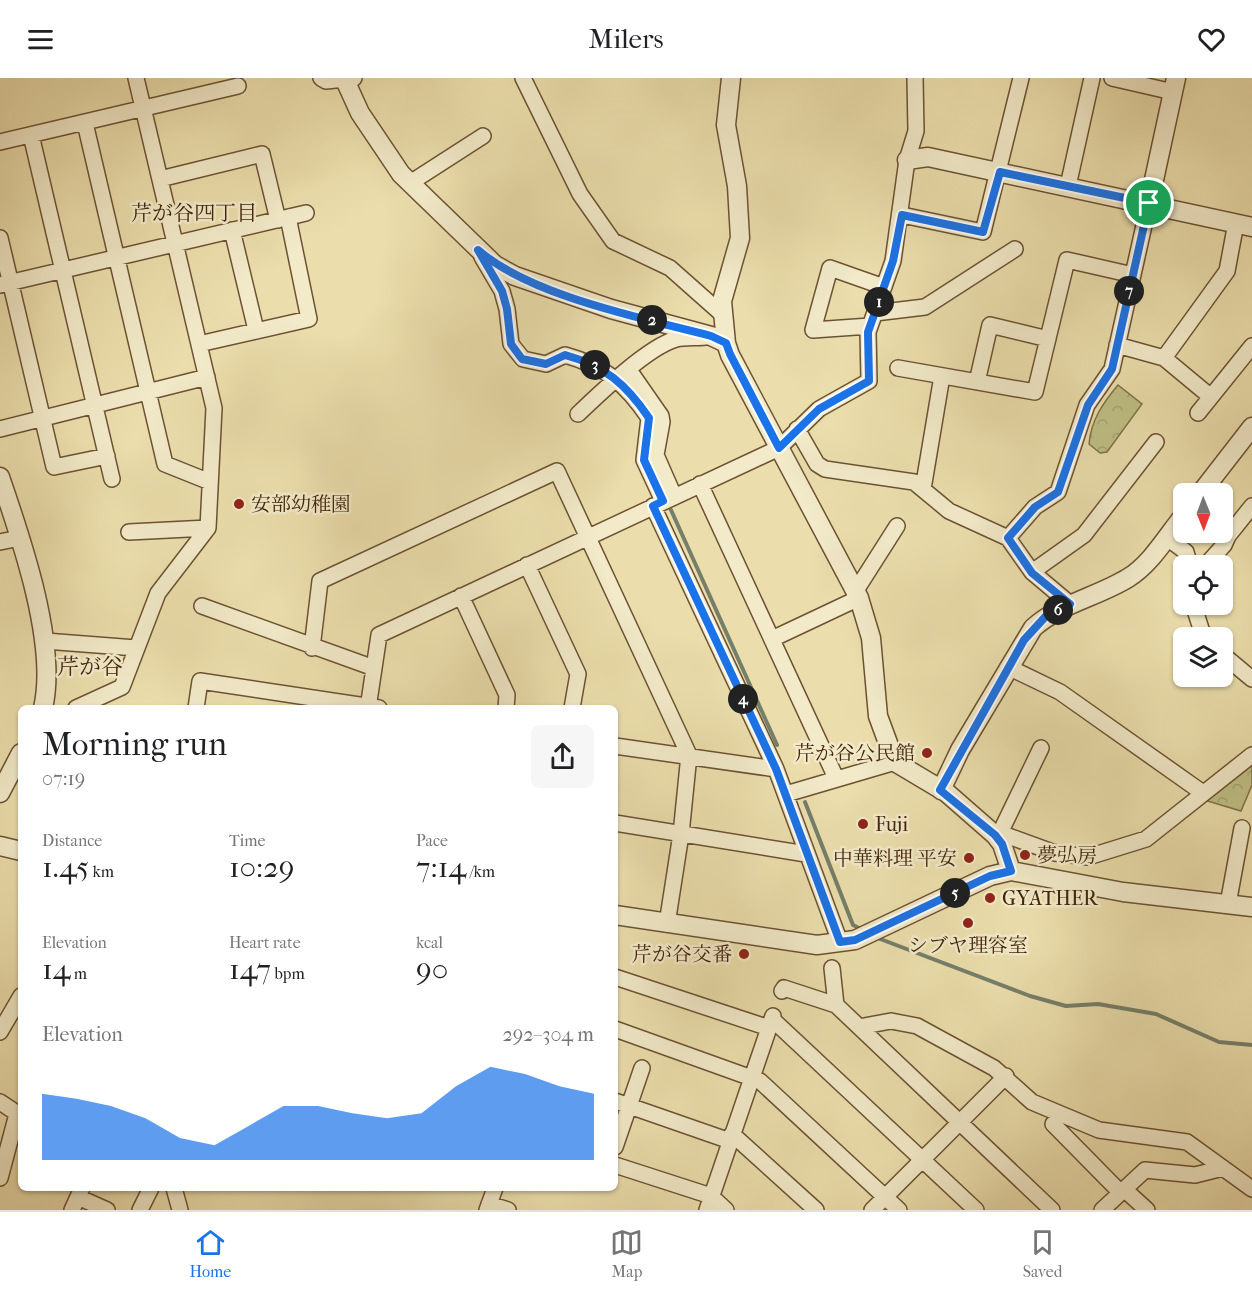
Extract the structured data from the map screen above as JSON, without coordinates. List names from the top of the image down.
{
  "districts": ["芹が谷四丁目", "芹が谷"],
  "places": [
    "安部幼稚園",
    "芹が谷公民館",
    "Fuji",
    "夢弘房",
    "中華料理 平安",
    "GYATHER",
    "シブヤ理容室",
    "芹が谷交番"
  ],
  "north": "bottom",
  "page": {
    "header": "Milers",
    "pins": [
      "7",
      "1",
      "2",
      "3",
      "6",
      "4",
      "5"
    ],
    "heading": ["Morning run", "07:19"],
    "stats": [
      ["Distance", "1.45 km"],
      ["Time", "10:29"],
      ["Pace", "7:14 /km"],
      ["Elevation", "14 m"],
      ["Heart rate", "147 bpm"],
      ["kcal", "90"]
    ],
    "chart": ["Elevation", "292–304 m"],
    "tabs": ["Home", "Map", "Saved"]
  }
}
